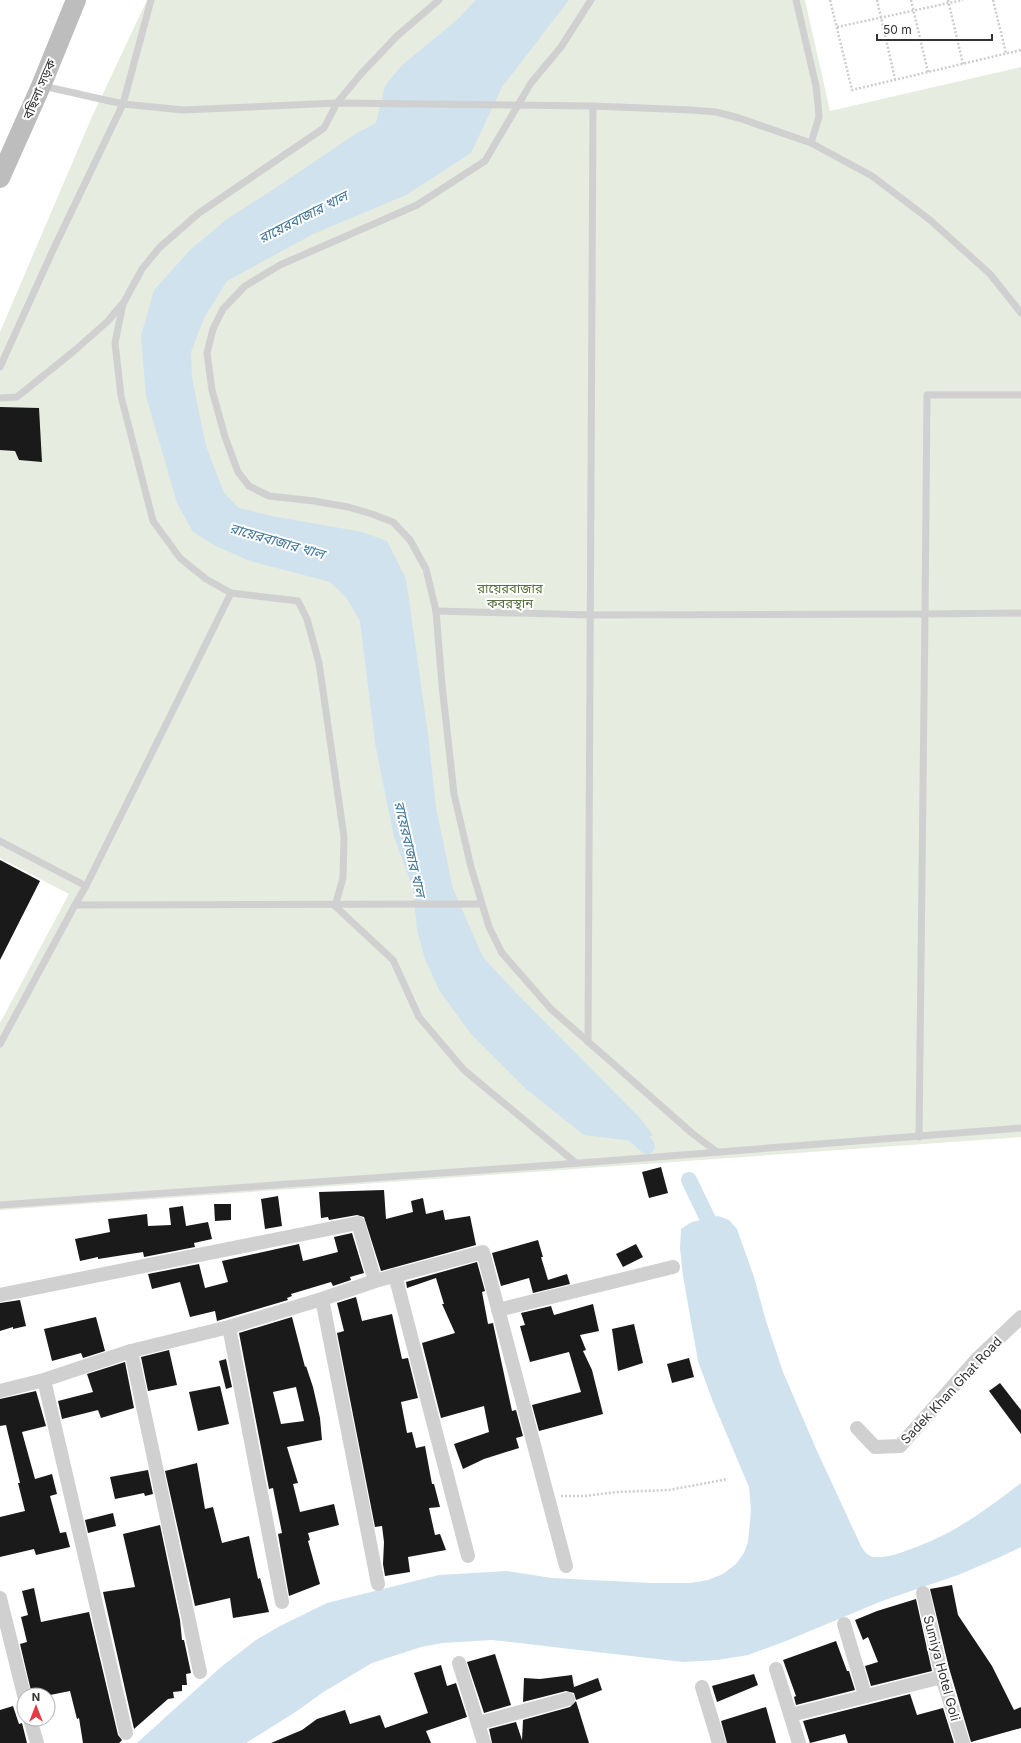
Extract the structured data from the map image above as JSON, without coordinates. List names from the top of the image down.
{
  "streets": {
    "main road": ["বছিলা সড়ক"],
    "street": ["Sadek Khan Ghat Road", "Sumiya Hotel Goli"]
  },
  "water": ["রায়েরবাজার খাল"],
  "parks": ["রায়েরবাজার কবরস্থান"],
  "scale_bar": "50 m",
  "north": "top"
}
